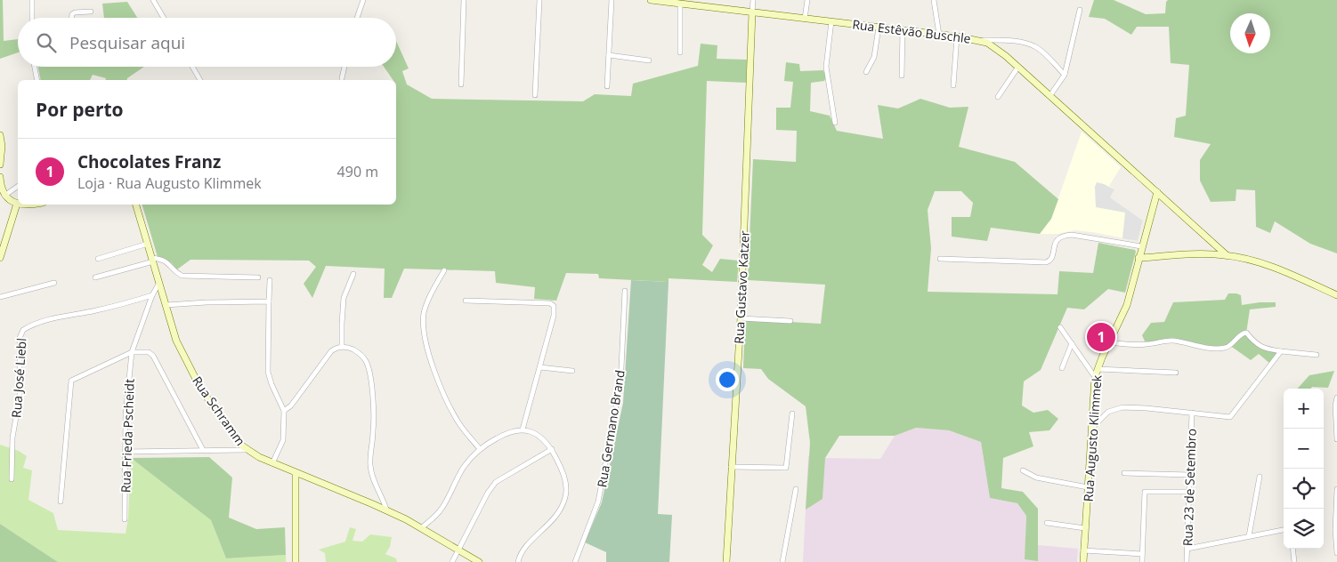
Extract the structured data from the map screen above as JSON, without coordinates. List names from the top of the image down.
{
  "streets": {
    "street": [
      "Rua Estêvão Buschle",
      "Rua Gustavo Katzer",
      "Rua José Liebl",
      "Rua Schramm",
      "Rua Germano Brand",
      "Rua Frieda Pscheidt",
      "Rua Augusto Klimmek",
      "Rua 23 de Setembro"
    ]
  },
  "crossings": [
    ["Rua Estêvão Buschle", "Rua Gustavo Katzer"],
    ["Rua Estêvão Buschle", "Rua Augusto Klimmek"],
    ["Rua José Liebl", "Rua Frieda Pscheidt"],
    ["Rua Schramm", "Rua Frieda Pscheidt"]
  ],
  "north": "bottom",
  "page": {
    "search": "Pesquisar aqui",
    "heading": "Por perto",
    "list": [
      {
        "mark": "1",
        "name": "Chocolates Franz",
        "note": "Loja · Rua Augusto Klimmek",
        "value": "490 m"
      }
    ],
    "pins": "1",
    "map_buttons": ["+", "−"]
  }
}
